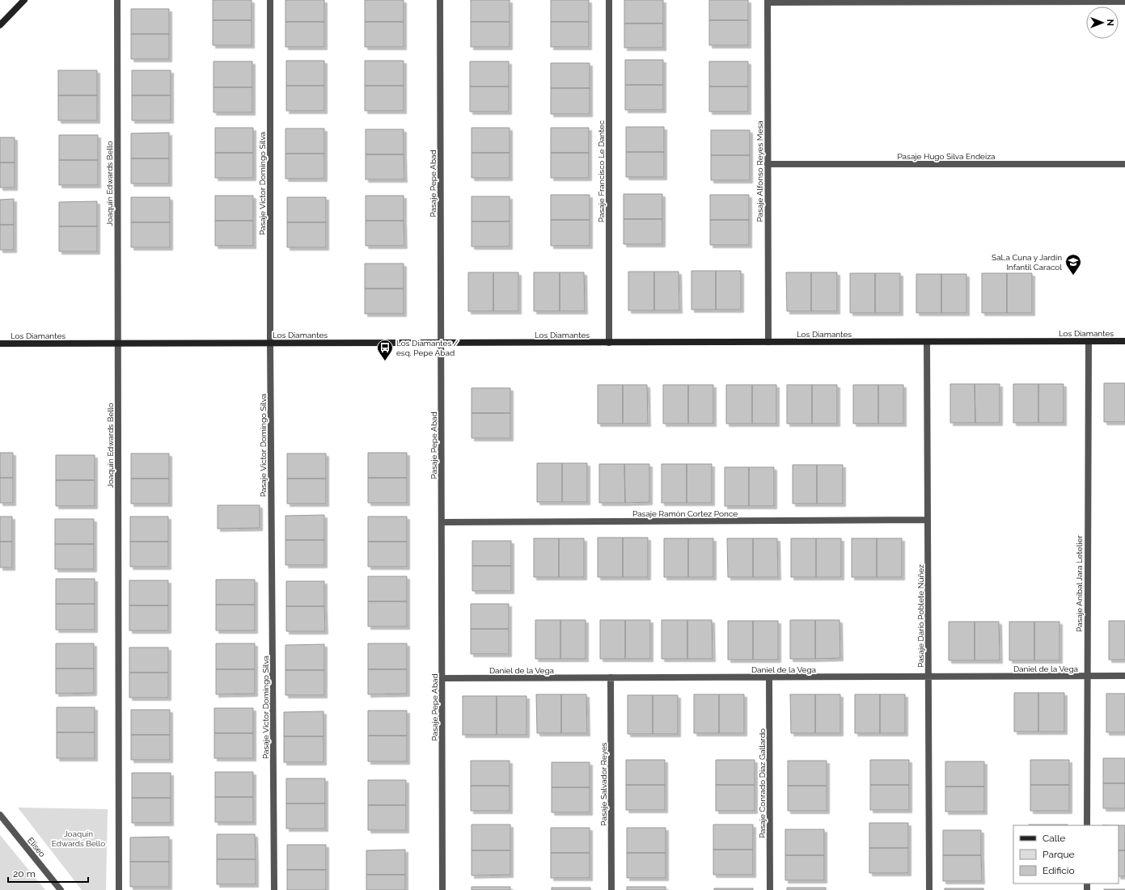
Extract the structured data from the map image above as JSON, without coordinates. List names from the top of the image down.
{
  "streets": {
    "street": [
      "Pasaje Hugo Silva Endeiza",
      "Pasaje Francisco Le Dantec",
      "Pasaje Alfonso Reyes Mesa",
      "Joaquín Edwards Bello",
      "Pasaje Víctor Domingo Silva",
      "Pasaje Pepe Abad",
      "Los Diamantes",
      "Pasaje Ramón Cortez Ponce",
      "Pasaje Aníbal Jara Letelier",
      "Pasaje Dario Poblete Núñez",
      "Daniel de la Vega",
      "Pasaje Conrado Díaz Gallardo",
      "Pasaje Salvador Reyes",
      "Eliseo"
    ]
  },
  "crossings": [
    ["Pasaje Hugo Silva Endeiza", "Pasaje Alfonso Reyes Mesa"],
    ["Pasaje Francisco Le Dantec", "Los Diamantes"],
    ["Pasaje Alfonso Reyes Mesa", "Los Diamantes"],
    ["Joaquín Edwards Bello", "Los Diamantes"],
    ["Pasaje Víctor Domingo Silva", "Los Diamantes"],
    ["Pasaje Pepe Abad", "Los Diamantes"],
    ["Pasaje Pepe Abad", "Pasaje Ramón Cortez Ponce"],
    ["Pasaje Pepe Abad", "Daniel de la Vega"],
    ["Los Diamantes", "Pasaje Aníbal Jara Letelier"],
    ["Los Diamantes", "Pasaje Dario Poblete Núñez"],
    ["Pasaje Ramón Cortez Ponce", "Pasaje Dario Poblete Núñez"],
    ["Pasaje Aníbal Jara Letelier", "Daniel de la Vega"],
    ["Pasaje Dario Poblete Núñez", "Daniel de la Vega"],
    ["Daniel de la Vega", "Pasaje Conrado Díaz Gallardo"],
    ["Daniel de la Vega", "Pasaje Salvador Reyes"]
  ],
  "parks": ["Joaquín Edwards Bello"],
  "places": {
    "school or university": ["SaLa Cuna y Jardín Infantil Caracol"],
    "bus stop": ["Los Diamantes / esq. Pepe Abad"]
  },
  "legend": ["Calle", "Parque", "Edificio"],
  "scale_bar": "20 m",
  "north": "right"
}
